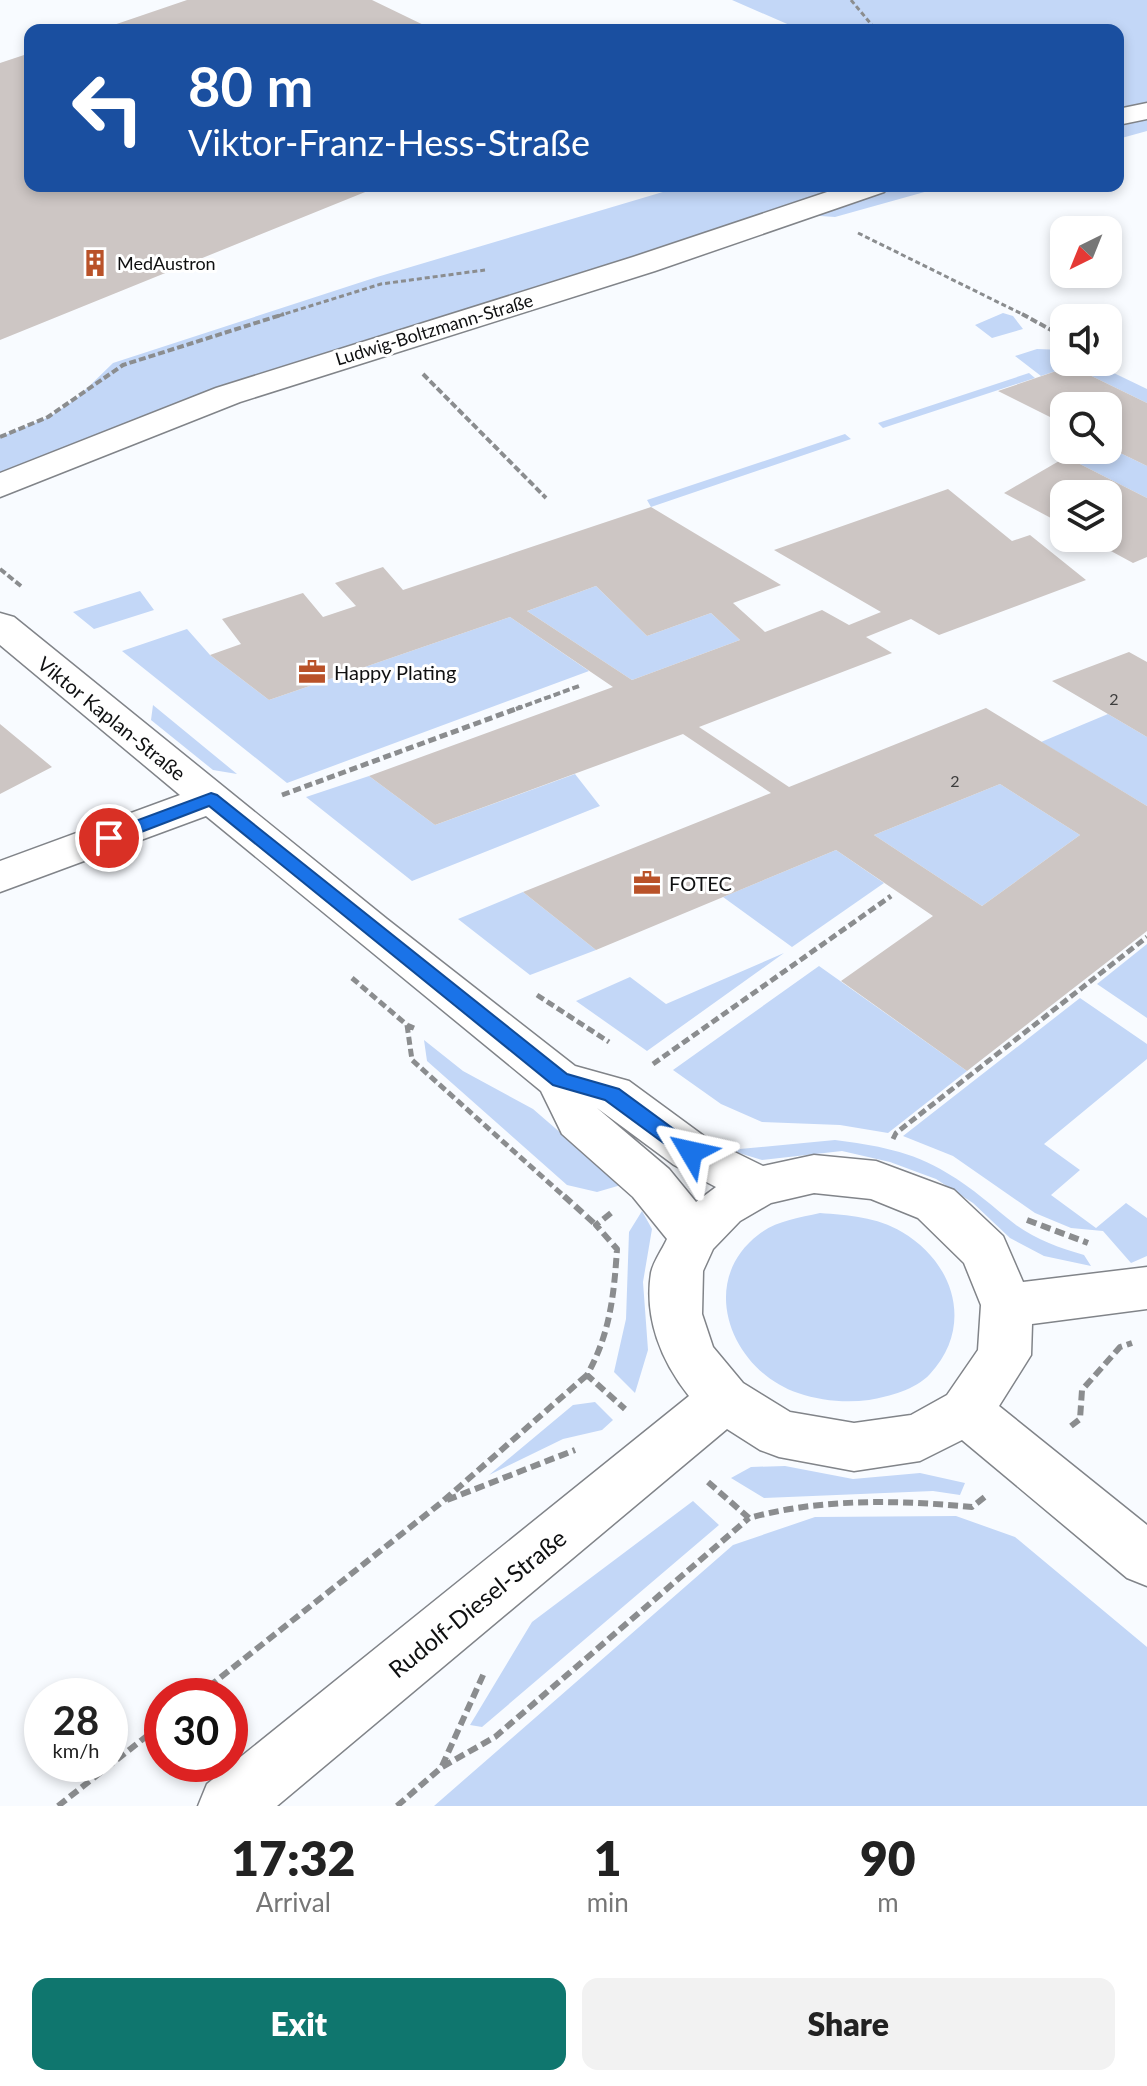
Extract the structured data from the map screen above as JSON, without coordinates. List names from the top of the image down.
{
  "streets": {
    "street": ["Ludwig-Boltzmann-Straße", "Viktor Kaplan-Straße", "Rudolf-Diesel-Straße"]
  },
  "places": {
    "building": ["MedAustron"],
    "office": ["Happy Plating", "FOTEC"]
  },
  "house_numbers": ["2", "2"],
  "north": "bottom left",
  "page": {
    "turn": ["80 m", "Viktor-Franz-Hess-Straße"],
    "speed": "28 km/h",
    "limit": "30",
    "eta": [
      "17:32",
      "Arrival",
      "1",
      "min",
      "90",
      "m"
    ],
    "buttons": ["Exit", "Share"]
  }
}
